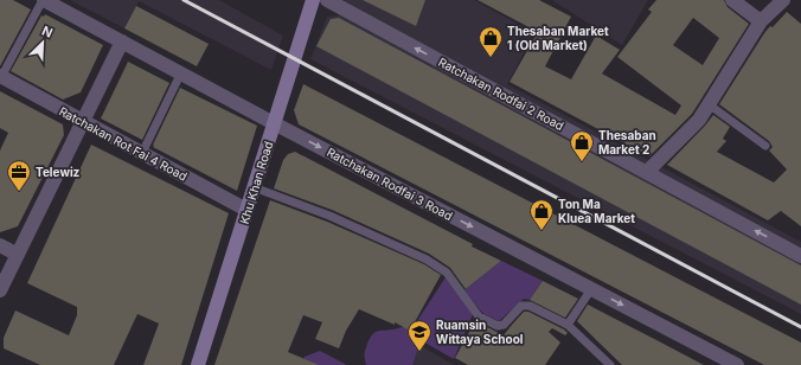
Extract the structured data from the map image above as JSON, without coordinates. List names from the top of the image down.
{
  "streets": {
    "main road": ["Khu Khan Road"],
    "street": ["Ratchakan Rodfai 2 Road", "Ratchakan Rot Fai 4 Road", "Ratchakan Rodfai 3 Road"]
  },
  "crossings": [
    ["Ratchakan Rot Fai 4 Road", "Khu Khan Road"],
    ["Khu Khan Road", "Ratchakan Rodfai 3 Road"]
  ],
  "one_way": ["Ratchakan Rodfai 2 Road", "Ratchakan Rodfai 3 Road"],
  "places": {
    "shop": ["Thesaban Market 1 (Old Market)", "Thesaban Market 2", "Ton Ma Kluea Market"],
    "office": ["Telewiz"],
    "school or university": ["Ruamsin Wittaya School"]
  },
  "north": "top right"
}
